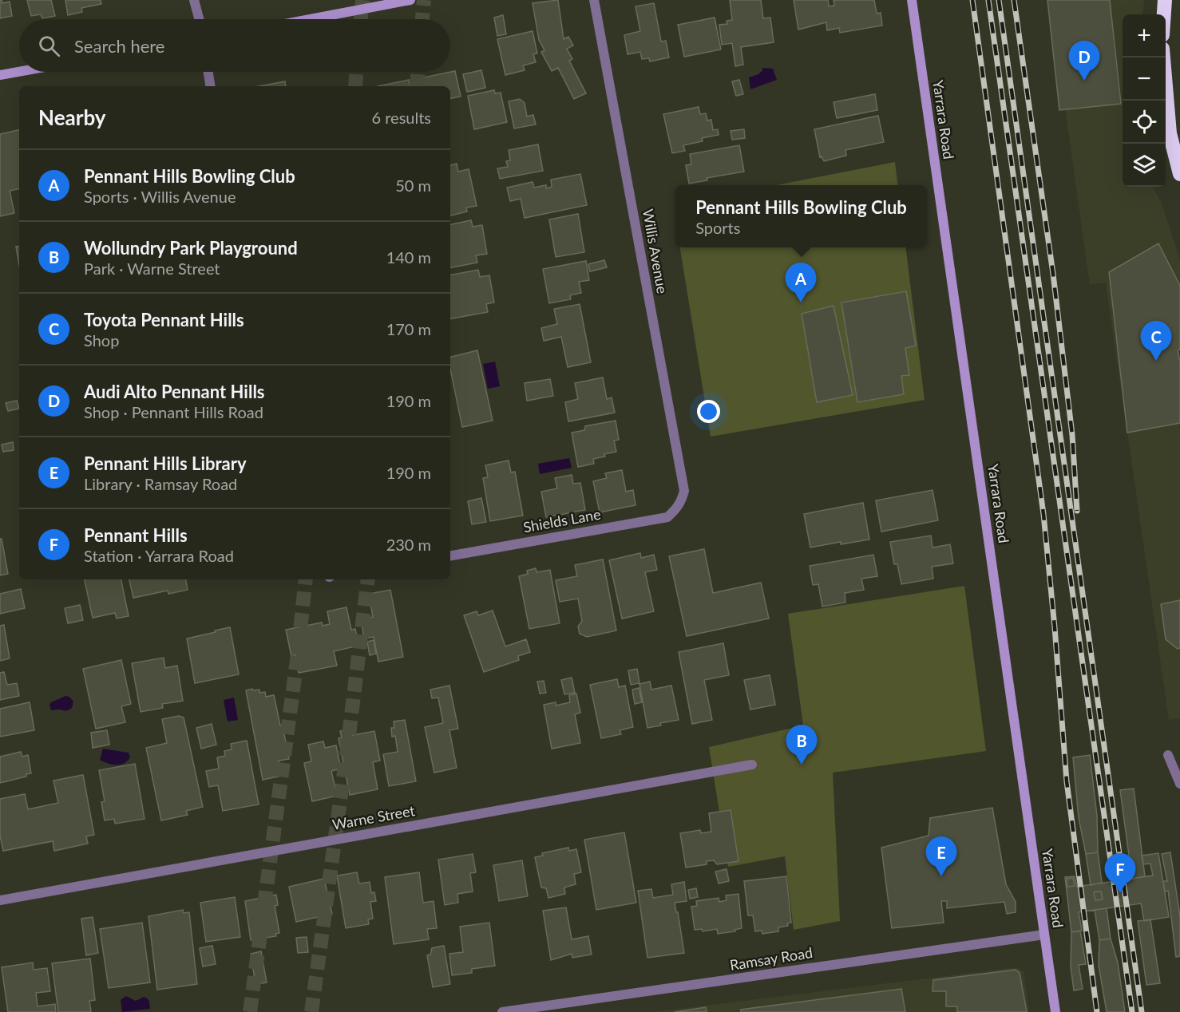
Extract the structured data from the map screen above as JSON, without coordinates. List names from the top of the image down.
{
  "streets": {
    "main road": ["Yarrara Road"],
    "street": [
      "Willis Avenue",
      "Shields Lane",
      "Warne Street",
      "Ramsay Road"
    ]
  },
  "crossings": [
    ["Yarrara Road", "Ramsay Road"],
    ["Willis Avenue", "Shields Lane"]
  ],
  "page": {
    "map_buttons": ["+", "−"],
    "search": "Search here",
    "pins": [
      "D",
      "A",
      "C",
      "B",
      "E",
      "F"
    ],
    "heading": ["Nearby", "6 results"],
    "list": [
      {
        "mark": "A",
        "name": "Pennant Hills Bowling Club",
        "note": "Sports · Willis Avenue",
        "value": "50 m"
      },
      {
        "mark": "B",
        "name": "Wollundry Park Playground",
        "note": "Park · Warne Street",
        "value": "140 m"
      },
      {
        "mark": "C",
        "name": "Toyota Pennant Hills",
        "note": "Shop",
        "value": "170 m"
      },
      {
        "mark": "D",
        "name": "Audi Alto Pennant Hills",
        "note": "Shop · Pennant Hills Road",
        "value": "190 m"
      },
      {
        "mark": "E",
        "name": "Pennant Hills Library",
        "note": "Library · Ramsay Road",
        "value": "190 m"
      },
      {
        "mark": "F",
        "name": "Pennant Hills",
        "note": "Station · Yarrara Road",
        "value": "230 m"
      }
    ],
    "popup": ["Pennant Hills Bowling Club", "Sports"]
  }
}
